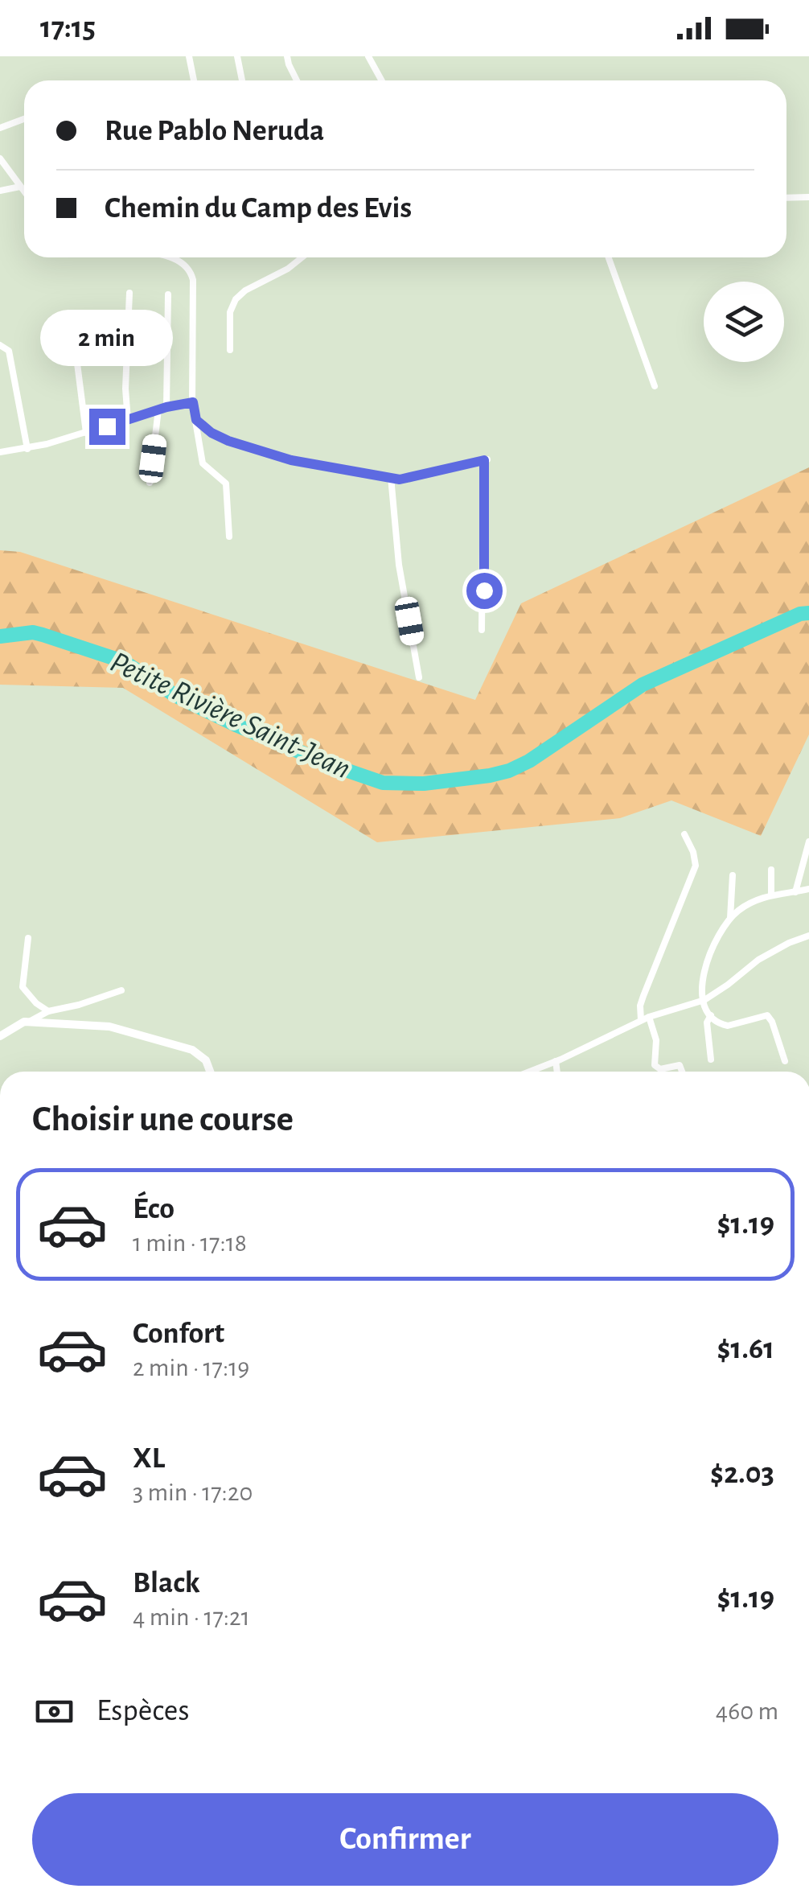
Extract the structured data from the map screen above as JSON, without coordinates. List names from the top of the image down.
{
  "water": ["Petite Rivière Saint-Jean"],
  "page": {
    "status": "17:15",
    "banner": ["Rue Pablo Neruda", "Chemin du Camp des Evis"],
    "bubble": "2 min",
    "heading": "Choisir une course",
    "list": [
      {
        "name": "Éco",
        "note": "1 min · 17:18",
        "value": "$1.19"
      },
      {
        "name": "Confort",
        "note": "2 min · 17:19",
        "value": "$1.61"
      },
      {
        "name": "XL",
        "note": "3 min · 17:20",
        "value": "$2.03"
      },
      {
        "name": "Black",
        "note": "4 min · 17:21",
        "value": "$1.19"
      }
    ],
    "pay": ["Espèces", "460 m"],
    "buttons": "Confirmer"
  }
}
